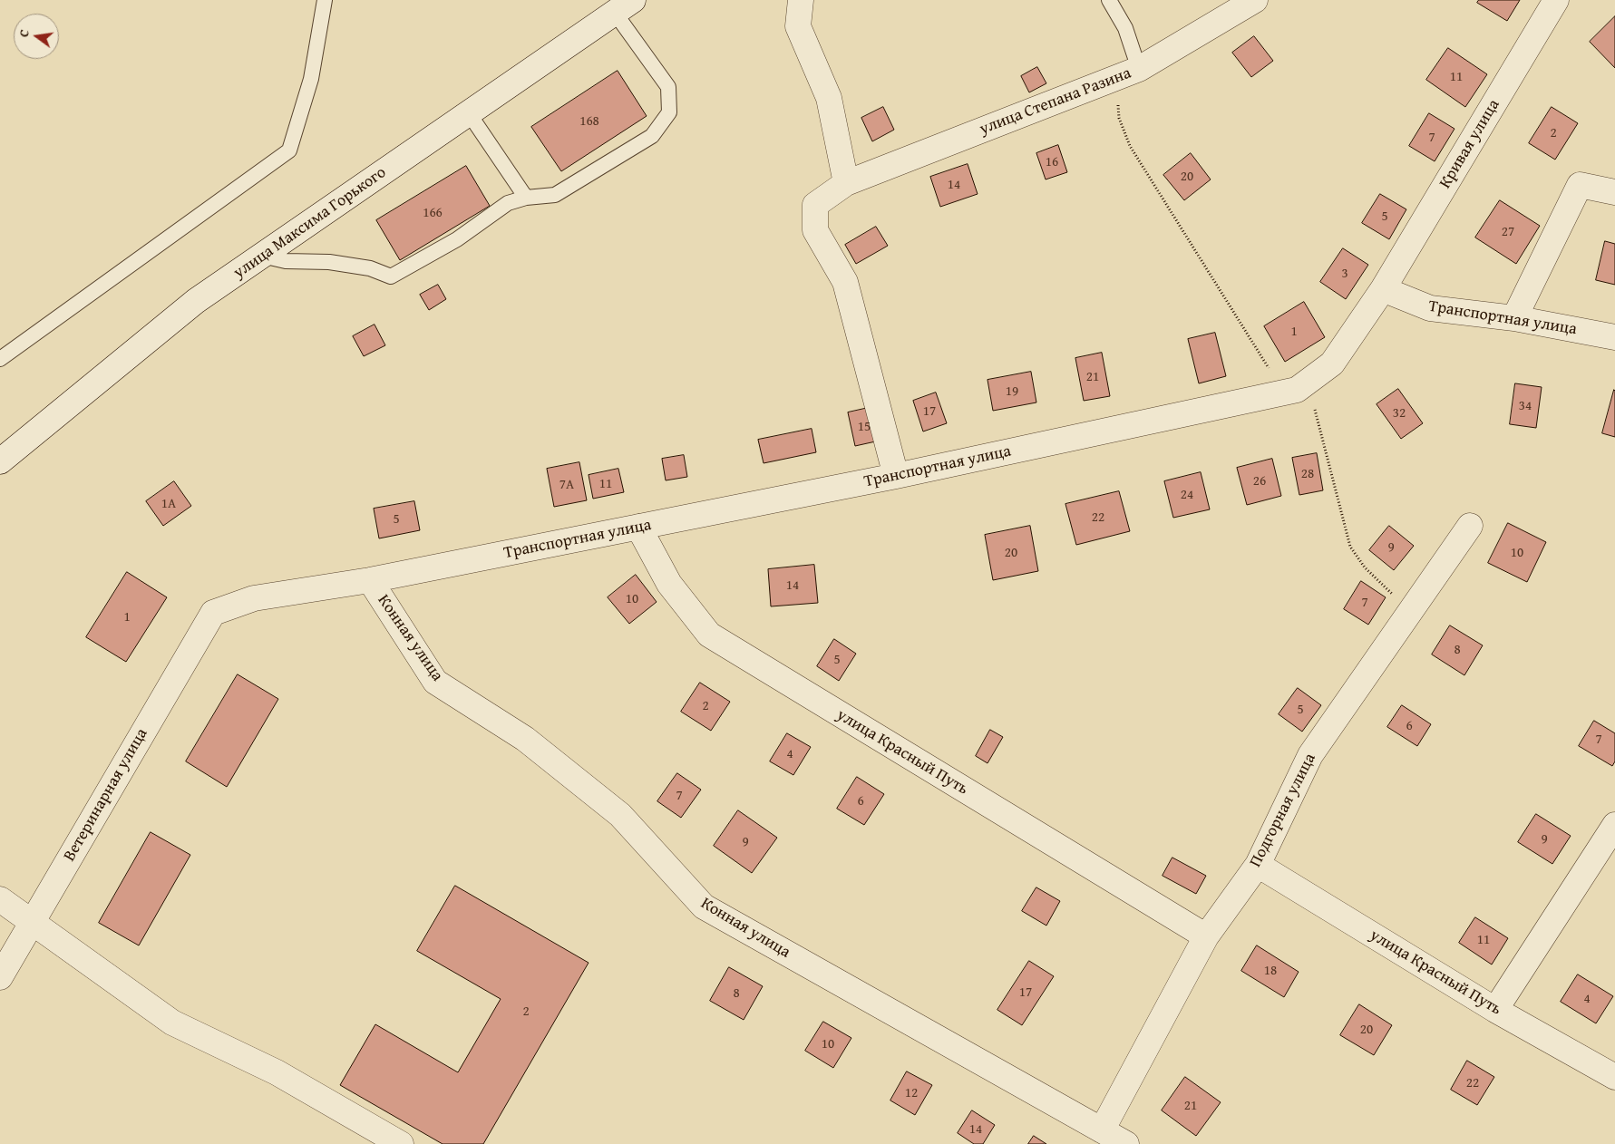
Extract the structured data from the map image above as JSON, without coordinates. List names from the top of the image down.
{
  "streets": {
    "street": [
      "улица Степана Разина",
      "Кривая улица",
      "улица Максима Горького",
      "Транспортная улица",
      "Конная улица",
      "улица Красный Путь",
      "Ветеринарная улица",
      "Подгорная улица"
    ]
  },
  "crossings": [
    ["улица Степана Разина", "Транспортная улица"],
    ["Кривая улица", "Транспортная улица"],
    ["Транспортная улица", "Конная улица"],
    ["Транспортная улица", "улица Красный Путь"],
    ["Транспортная улица", "Ветеринарная улица"],
    ["Конная улица", "Подгорная улица"],
    ["улица Красный Путь", "Подгорная улица"]
  ],
  "house_numbers": [
    "11",
    "168",
    "2",
    "7",
    "16",
    "20",
    "14",
    "166",
    "5",
    "27",
    "3",
    "1",
    "21",
    "19",
    "34",
    "17",
    "32",
    "15",
    "28",
    "26",
    "11",
    "7А",
    "24",
    "1А",
    "22",
    "5",
    "9",
    "20",
    "10",
    "14",
    "10",
    "7",
    "1",
    "8",
    "5",
    "2",
    "5",
    "6",
    "7",
    "4",
    "7",
    "6",
    "9",
    "9",
    "11",
    "18",
    "17",
    "8",
    "4",
    "2",
    "20",
    "10",
    "22",
    "12",
    "21",
    "14"
  ],
  "north": "left"
}
